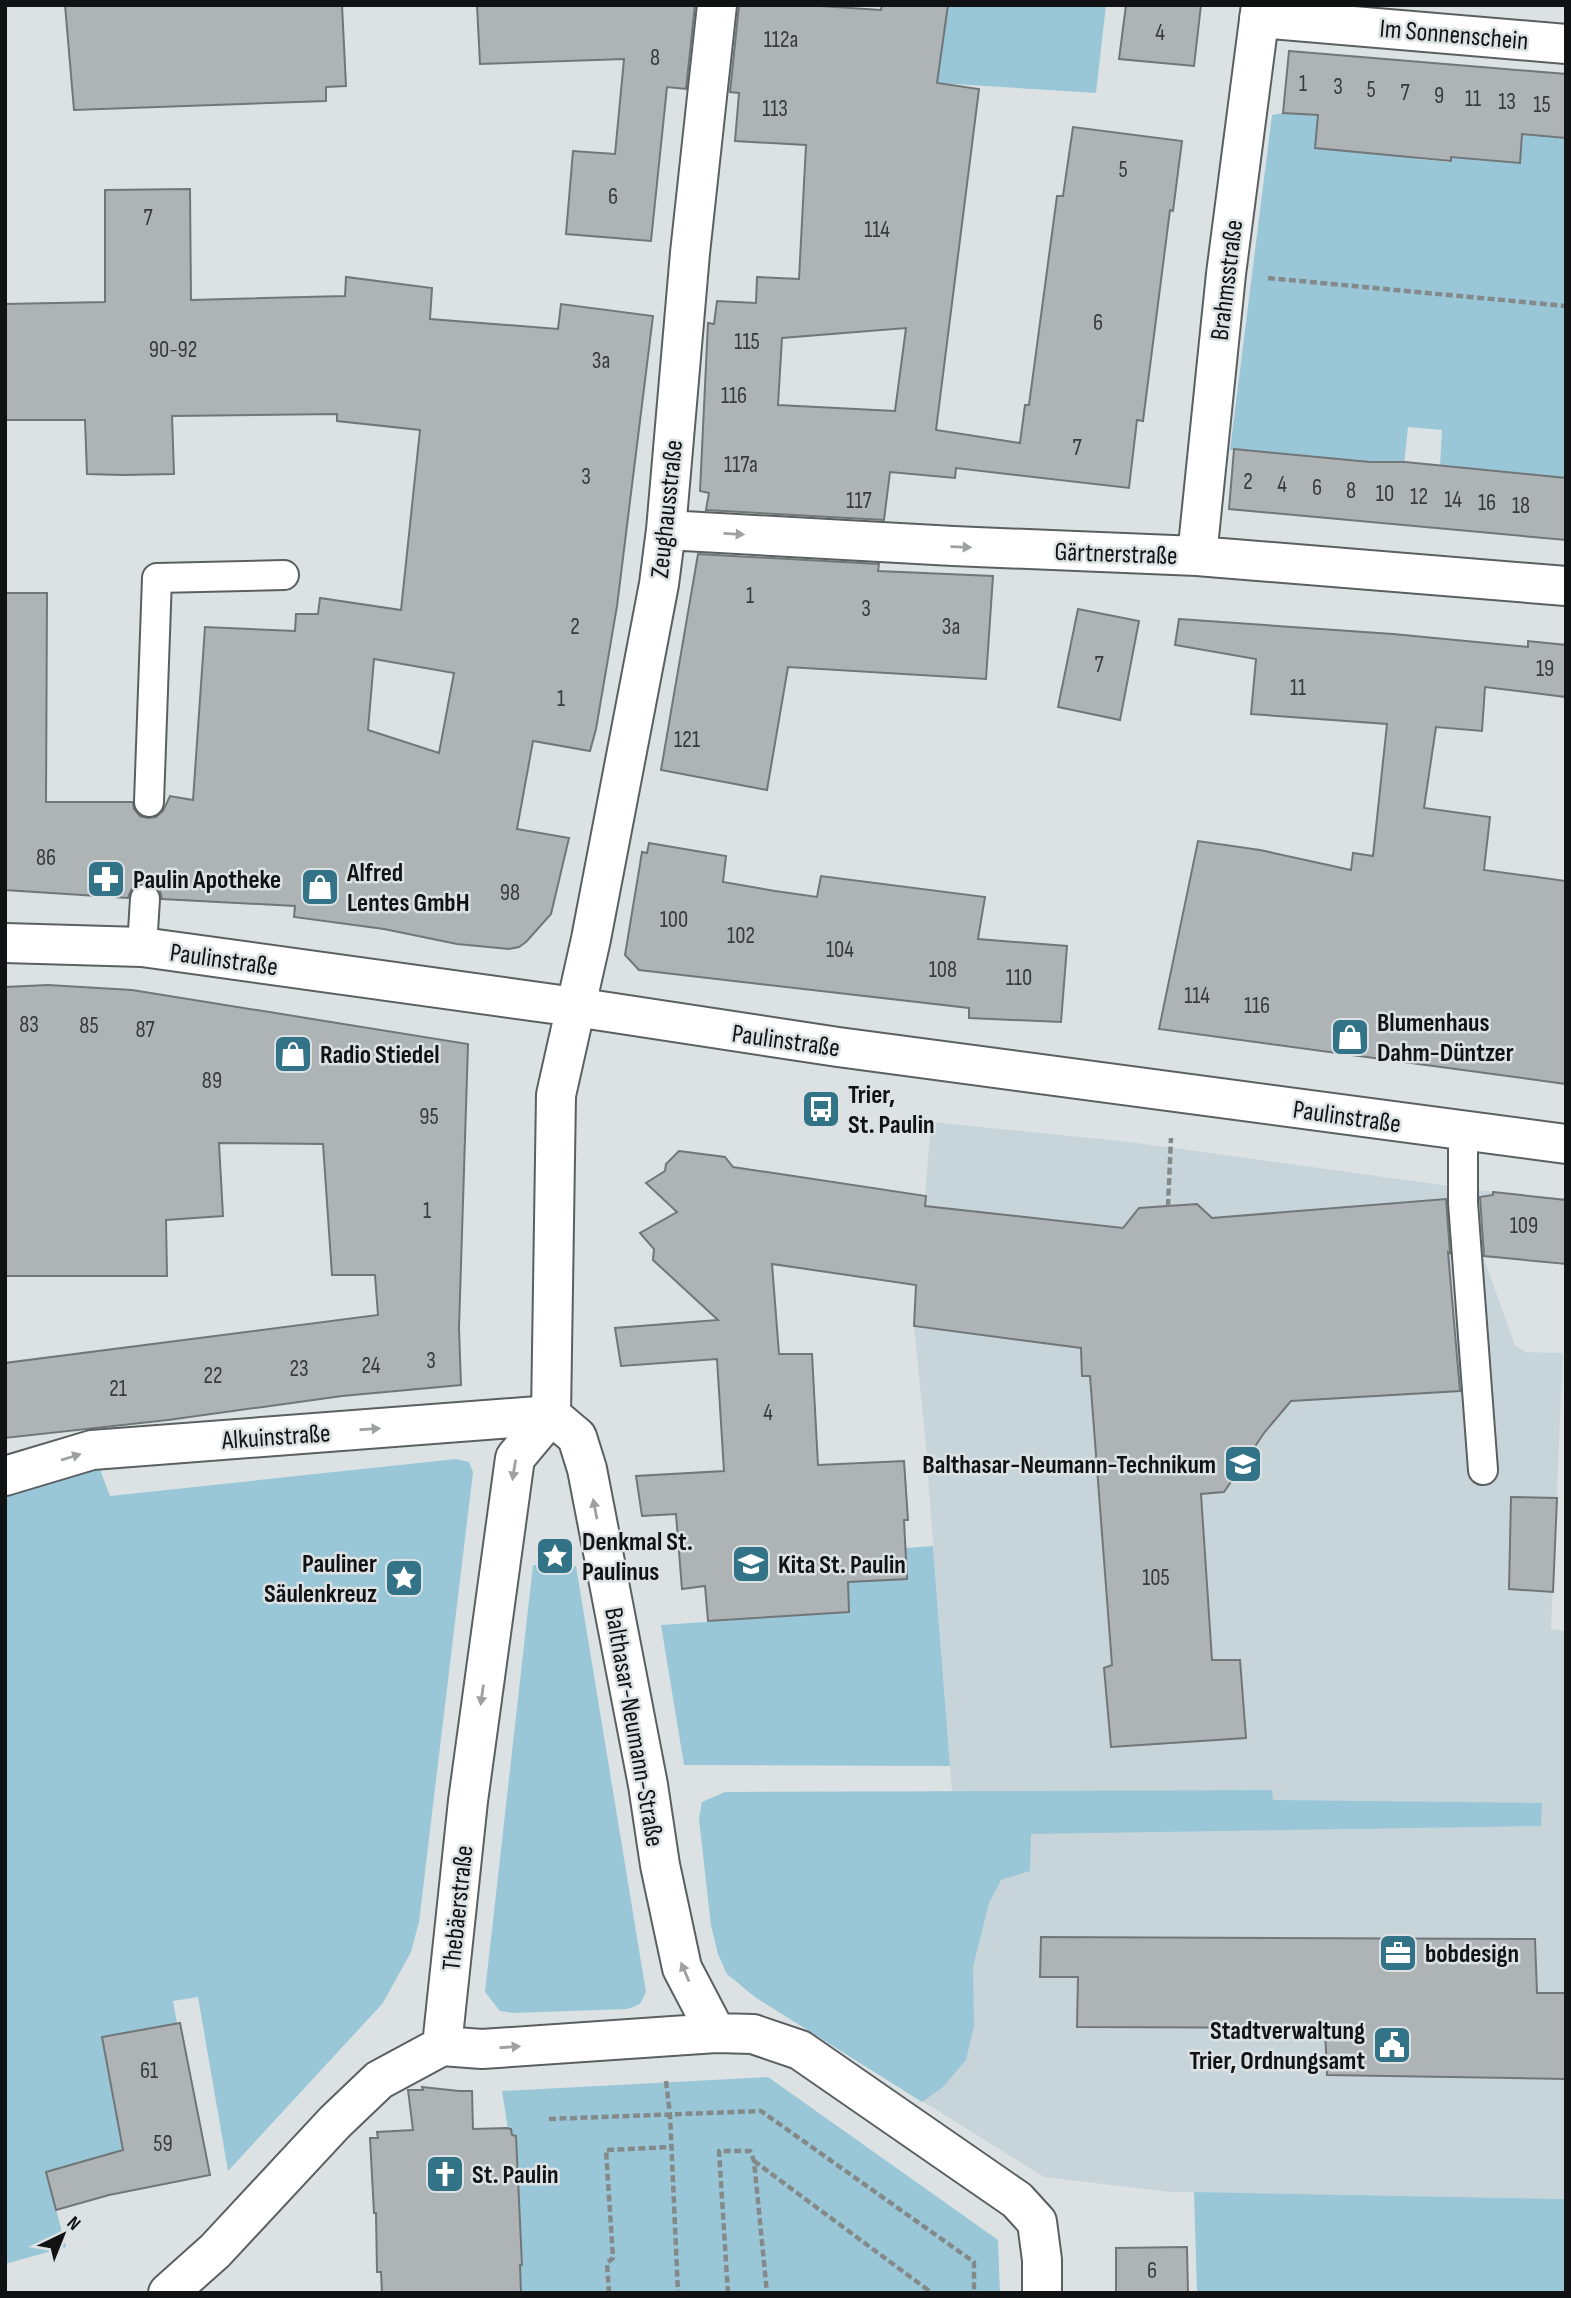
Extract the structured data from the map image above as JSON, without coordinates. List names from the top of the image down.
{
  "streets": {
    "street": [
      "Im Sonnenschein",
      "Brahmsstraße",
      "Zeughausstraße",
      "Gärtnerstraße",
      "Paulinstraße",
      "Alkuinstraße",
      "Balthasar-Neumann-Straße",
      "Thebäerstraße"
    ]
  },
  "crossings": [
    ["Im Sonnenschein", "Brahmsstraße"],
    ["Brahmsstraße", "Gärtnerstraße"],
    ["Zeughausstraße", "Gärtnerstraße"],
    ["Zeughausstraße", "Paulinstraße"],
    ["Alkuinstraße", "Balthasar-Neumann-Straße"],
    ["Alkuinstraße", "Thebäerstraße"],
    ["Balthasar-Neumann-Straße", "Thebäerstraße"]
  ],
  "one_way": [
    "Gärtnerstraße",
    "Alkuinstraße",
    "Balthasar-Neumann-Straße",
    "Thebäerstraße"
  ],
  "places": {
    "pharmacy": ["Paulin Apotheke"],
    "shop": ["Alfred Lentes GmbH", "Blumenhaus Dahm-Düntzer", "Radio Stiedel"],
    "bus stop": ["Trier, St. Paulin"],
    "school or university": ["Balthasar-Neumann-Technikum", "Kita St. Paulin"],
    "place": ["Denkmal St. Paulinus", "Pauliner Säulenkreuz"],
    "office": ["bobdesign"],
    "public building": ["Stadtverwaltung Trier, Ordnungsamt"],
    "church": ["St. Paulin"]
  },
  "house_numbers": [
    "4",
    "112a",
    "8",
    "1",
    "3",
    "5",
    "7",
    "9",
    "11",
    "13",
    "15",
    "113",
    "5",
    "6",
    "7",
    "114",
    "6",
    "115",
    "90-92",
    "3a",
    "116",
    "7",
    "117a",
    "3",
    "2",
    "4",
    "6",
    "8",
    "10",
    "12",
    "14",
    "117",
    "16",
    "18",
    "1",
    "3",
    "2",
    "3a",
    "7",
    "19",
    "11",
    "1",
    "121",
    "86",
    "98",
    "100",
    "102",
    "104",
    "108",
    "110",
    "114",
    "116",
    "83",
    "85",
    "87",
    "89",
    "95",
    "1",
    "109",
    "3",
    "24",
    "23",
    "22",
    "21",
    "4",
    "105",
    "61",
    "59",
    "6"
  ],
  "north": "top right"
}
